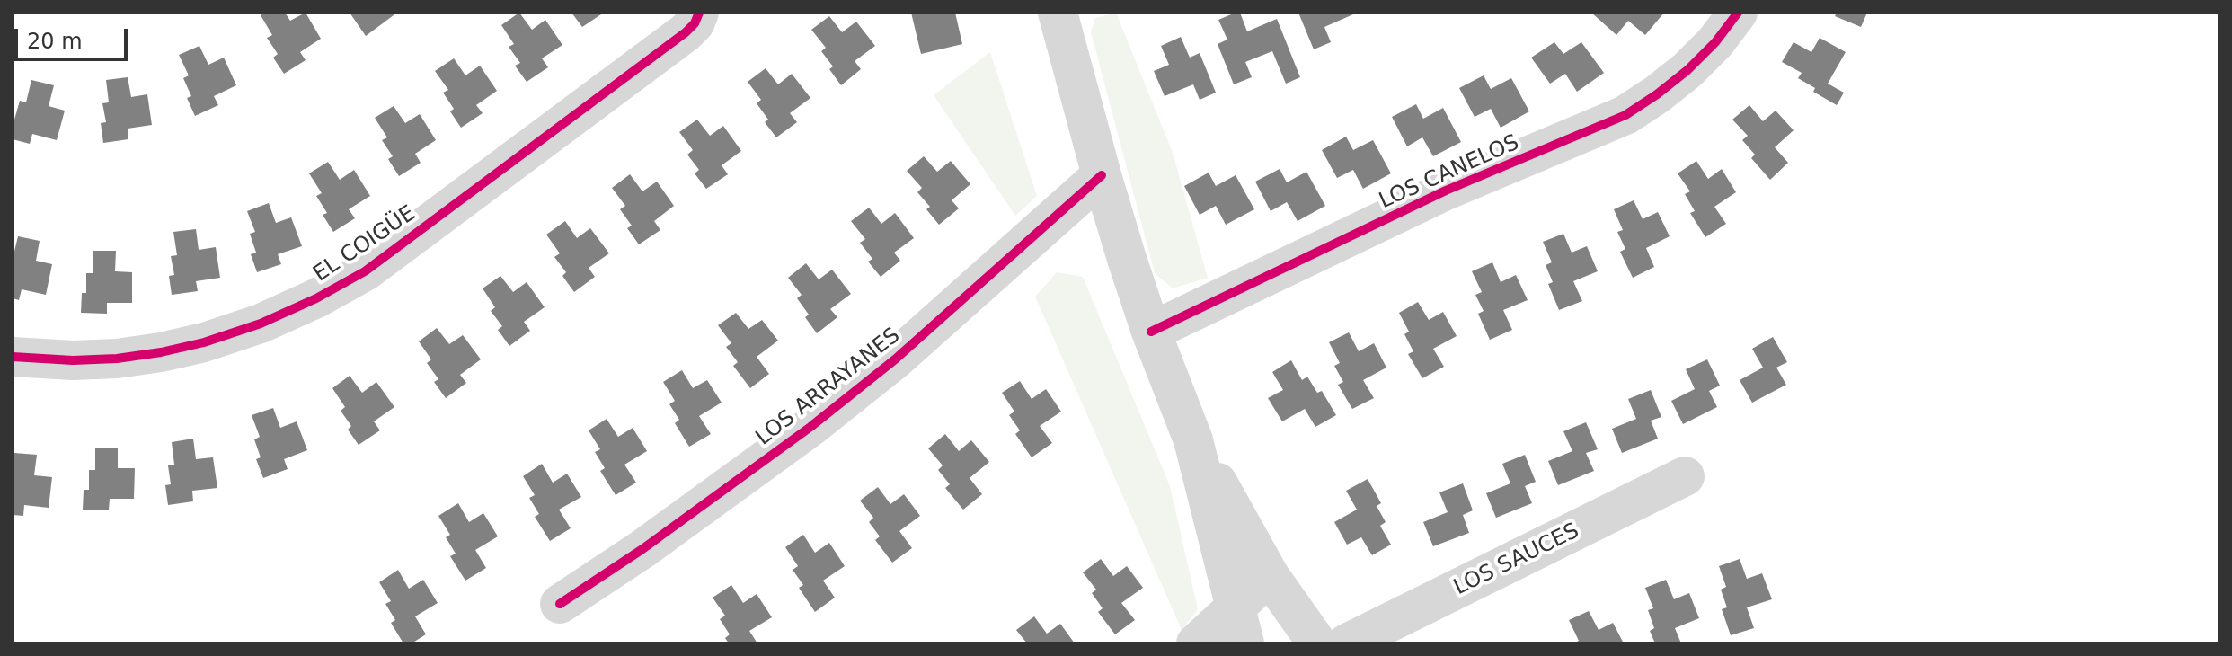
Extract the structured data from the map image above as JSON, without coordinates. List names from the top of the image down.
{
  "streets": {
    "street": [
      "LOS CANELOS",
      "EL COIGÜE",
      "LOS ARRAYANES",
      "LOS SAUCES"
    ]
  },
  "scale_bar": "20 m"
}
